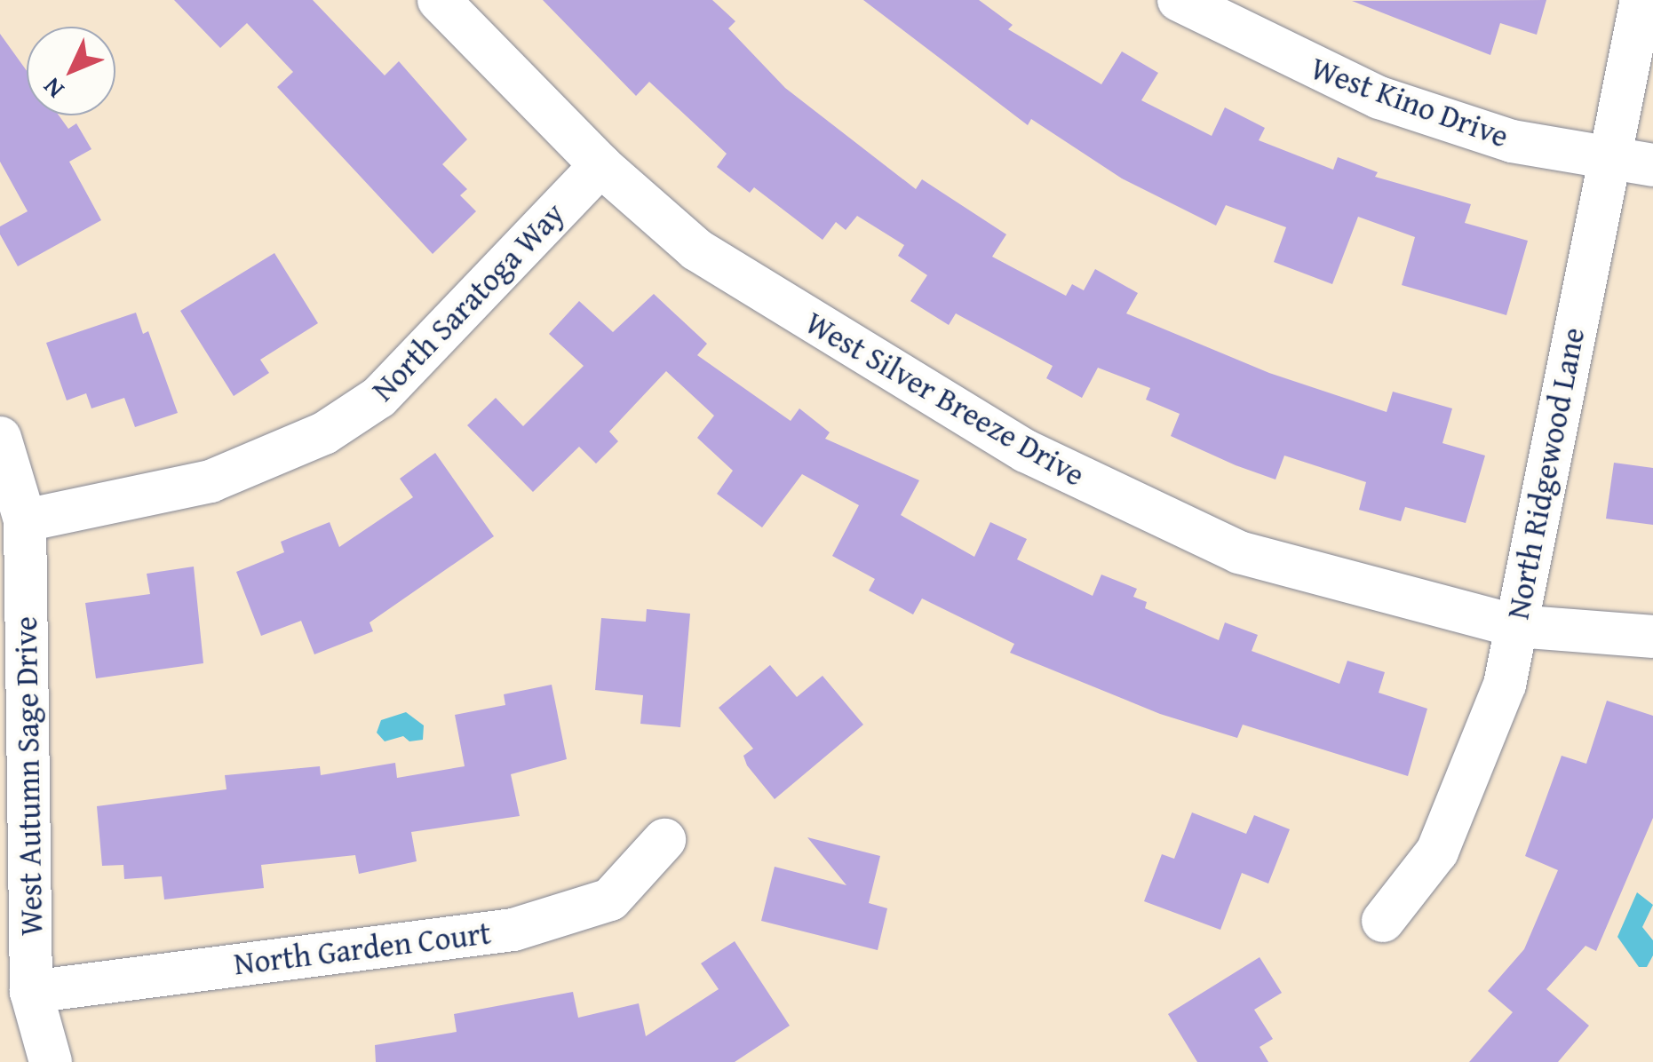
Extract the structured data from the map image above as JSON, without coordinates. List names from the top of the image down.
{
  "streets": {
    "street": [
      "West Kino Drive",
      "North Saratoga Way",
      "West Silver Breeze Drive",
      "North Ridgewood Lane",
      "West Autumn Sage Drive",
      "North Garden Court"
    ]
  },
  "crossings": [
    ["West Kino Drive", "North Ridgewood Lane"],
    ["North Saratoga Way", "West Silver Breeze Drive"],
    ["North Saratoga Way", "West Autumn Sage Drive"],
    ["West Silver Breeze Drive", "North Ridgewood Lane"],
    ["West Autumn Sage Drive", "North Garden Court"]
  ],
  "north": "bottom left"
}
